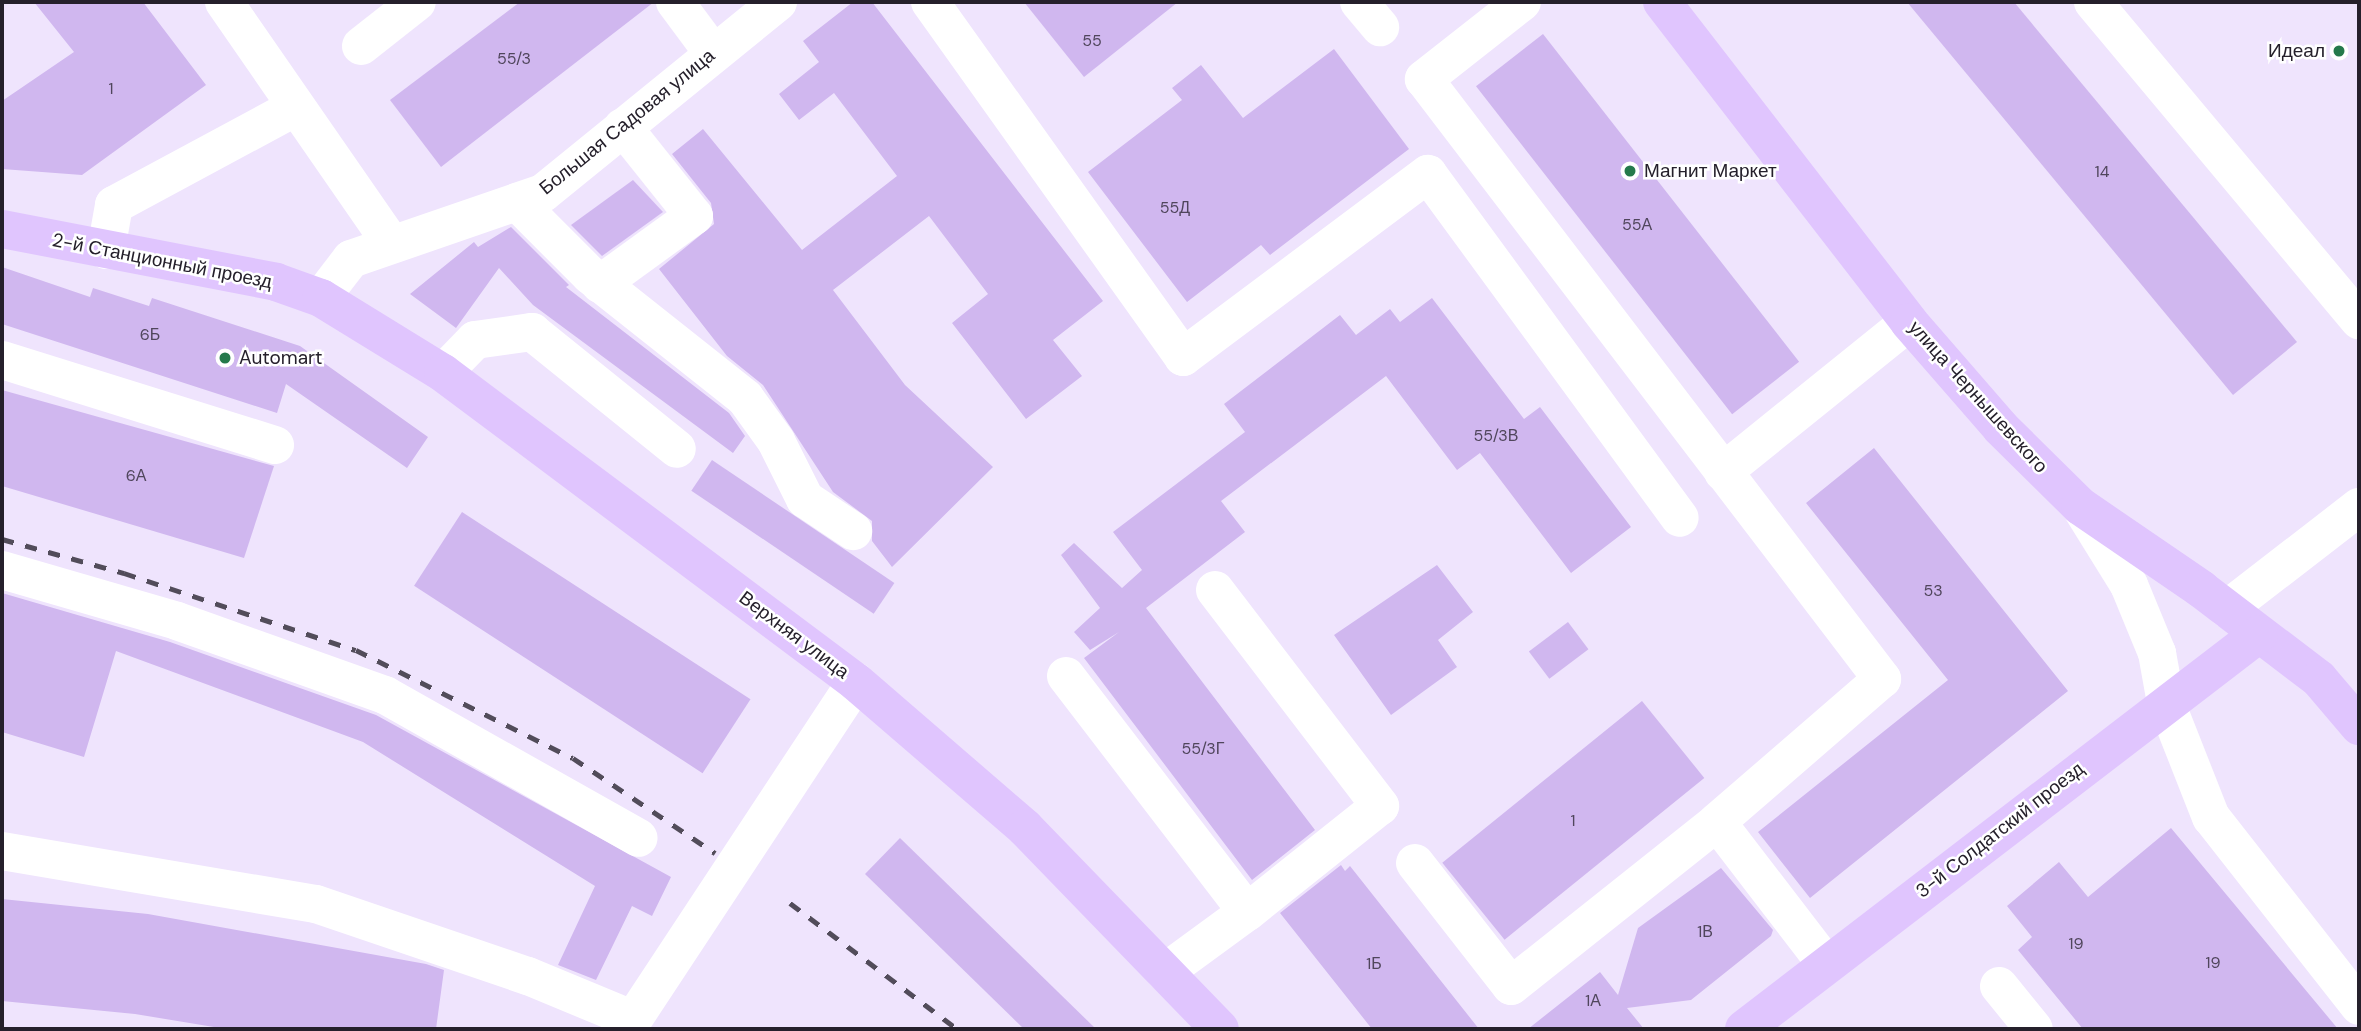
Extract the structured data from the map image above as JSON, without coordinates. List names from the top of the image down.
{
  "streets": {
    "main road": [
      "2-й Станционный проезд",
      "улица Чернышевского",
      "Верхняя улица",
      "3-й Солдатский проезд"
    ],
    "street": ["Большая Садовая улица"]
  },
  "crossings": [
    ["Большая Садовая улица", "2-й Станционный проезд"],
    ["Большая Садовая улица", "Верхняя улица"],
    ["2-й Станционный проезд", "Верхняя улица"],
    ["улица Чернышевского", "3-й Солдатский проезд"]
  ],
  "places": ["Идеал", "Магнит Маркет", "Automart"],
  "house_numbers": [
    "55",
    "55/3",
    "1",
    "14",
    "55Д",
    "55А",
    "6Б",
    "55/3В",
    "6А",
    "53",
    "55/3Г",
    "1",
    "1В",
    "19",
    "19",
    "1Б",
    "1А"
  ]
}
